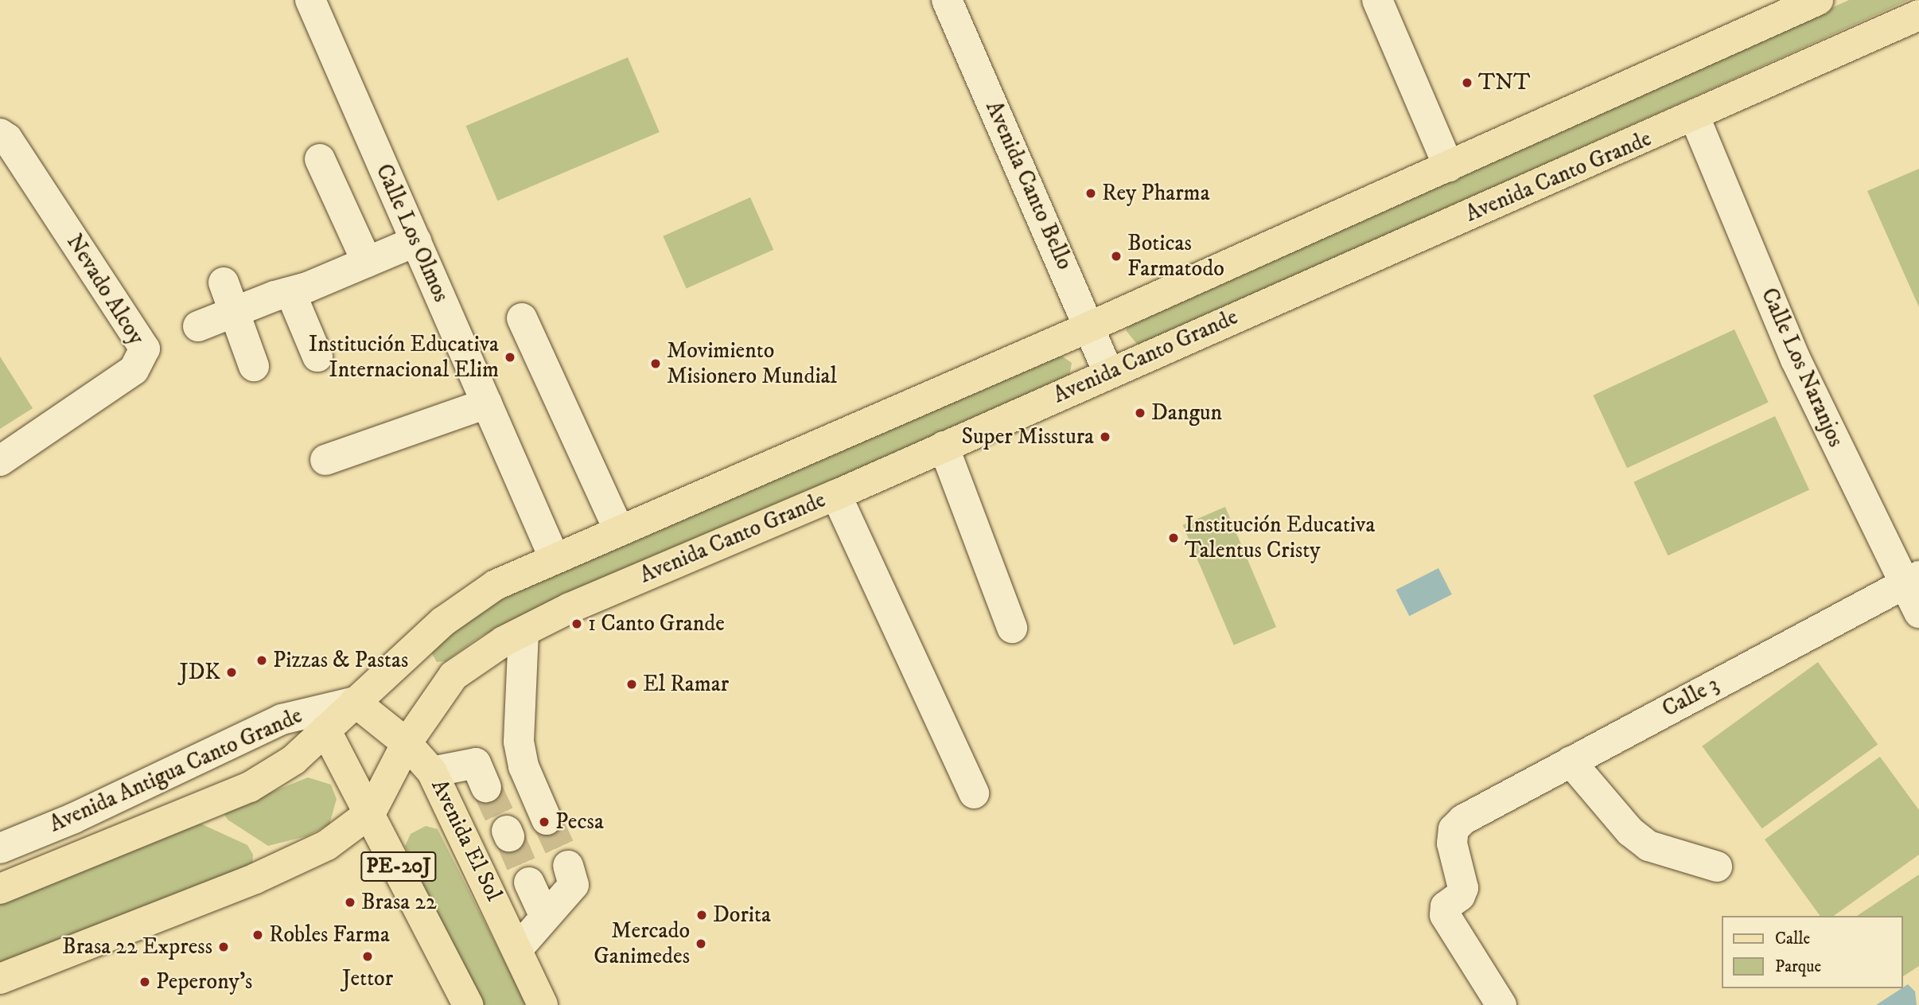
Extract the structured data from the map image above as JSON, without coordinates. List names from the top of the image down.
{
  "streets": {
    "main road": ["Avenida Canto Grande", "Avenida El Sol", "PE-20J"],
    "street": [
      "Avenida Canto Bello",
      "Calle Los Olmos",
      "Nevado Alcoy",
      "Calle Los Naranjos",
      "Calle 3",
      "Avenida Antigua Canto Grande"
    ]
  },
  "crossings": [
    ["Avenida Canto Grande", "Avenida Canto Bello"],
    ["Avenida Canto Grande", "Calle Los Naranjos"],
    ["Avenida Canto Grande", "Avenida El Sol"],
    ["Avenida Canto Grande", "PE-20J"],
    ["Calle Los Naranjos", "Calle 3"],
    ["Avenida Antigua Canto Grande", "Avenida El Sol"]
  ],
  "places": [
    "TNT",
    "Rey Pharma",
    "Boticas Farmatodo",
    "Institución Educativa Internacional Elim",
    "Movimiento Misionero Mundial",
    "Dangun",
    "Super Misstura",
    "Institución Educativa Talentus Cristy",
    "1 Canto Grande",
    "Pizzas & Pastas",
    "JDK",
    "El Ramar",
    "Pecsa",
    "Brasa 22",
    "Dorita",
    "Robles Farma",
    "Mercado Ganimedes",
    "Brasa 22 Express",
    "Jettor",
    "Peperony's"
  ],
  "legend": ["Calle", "Parque"]
}
